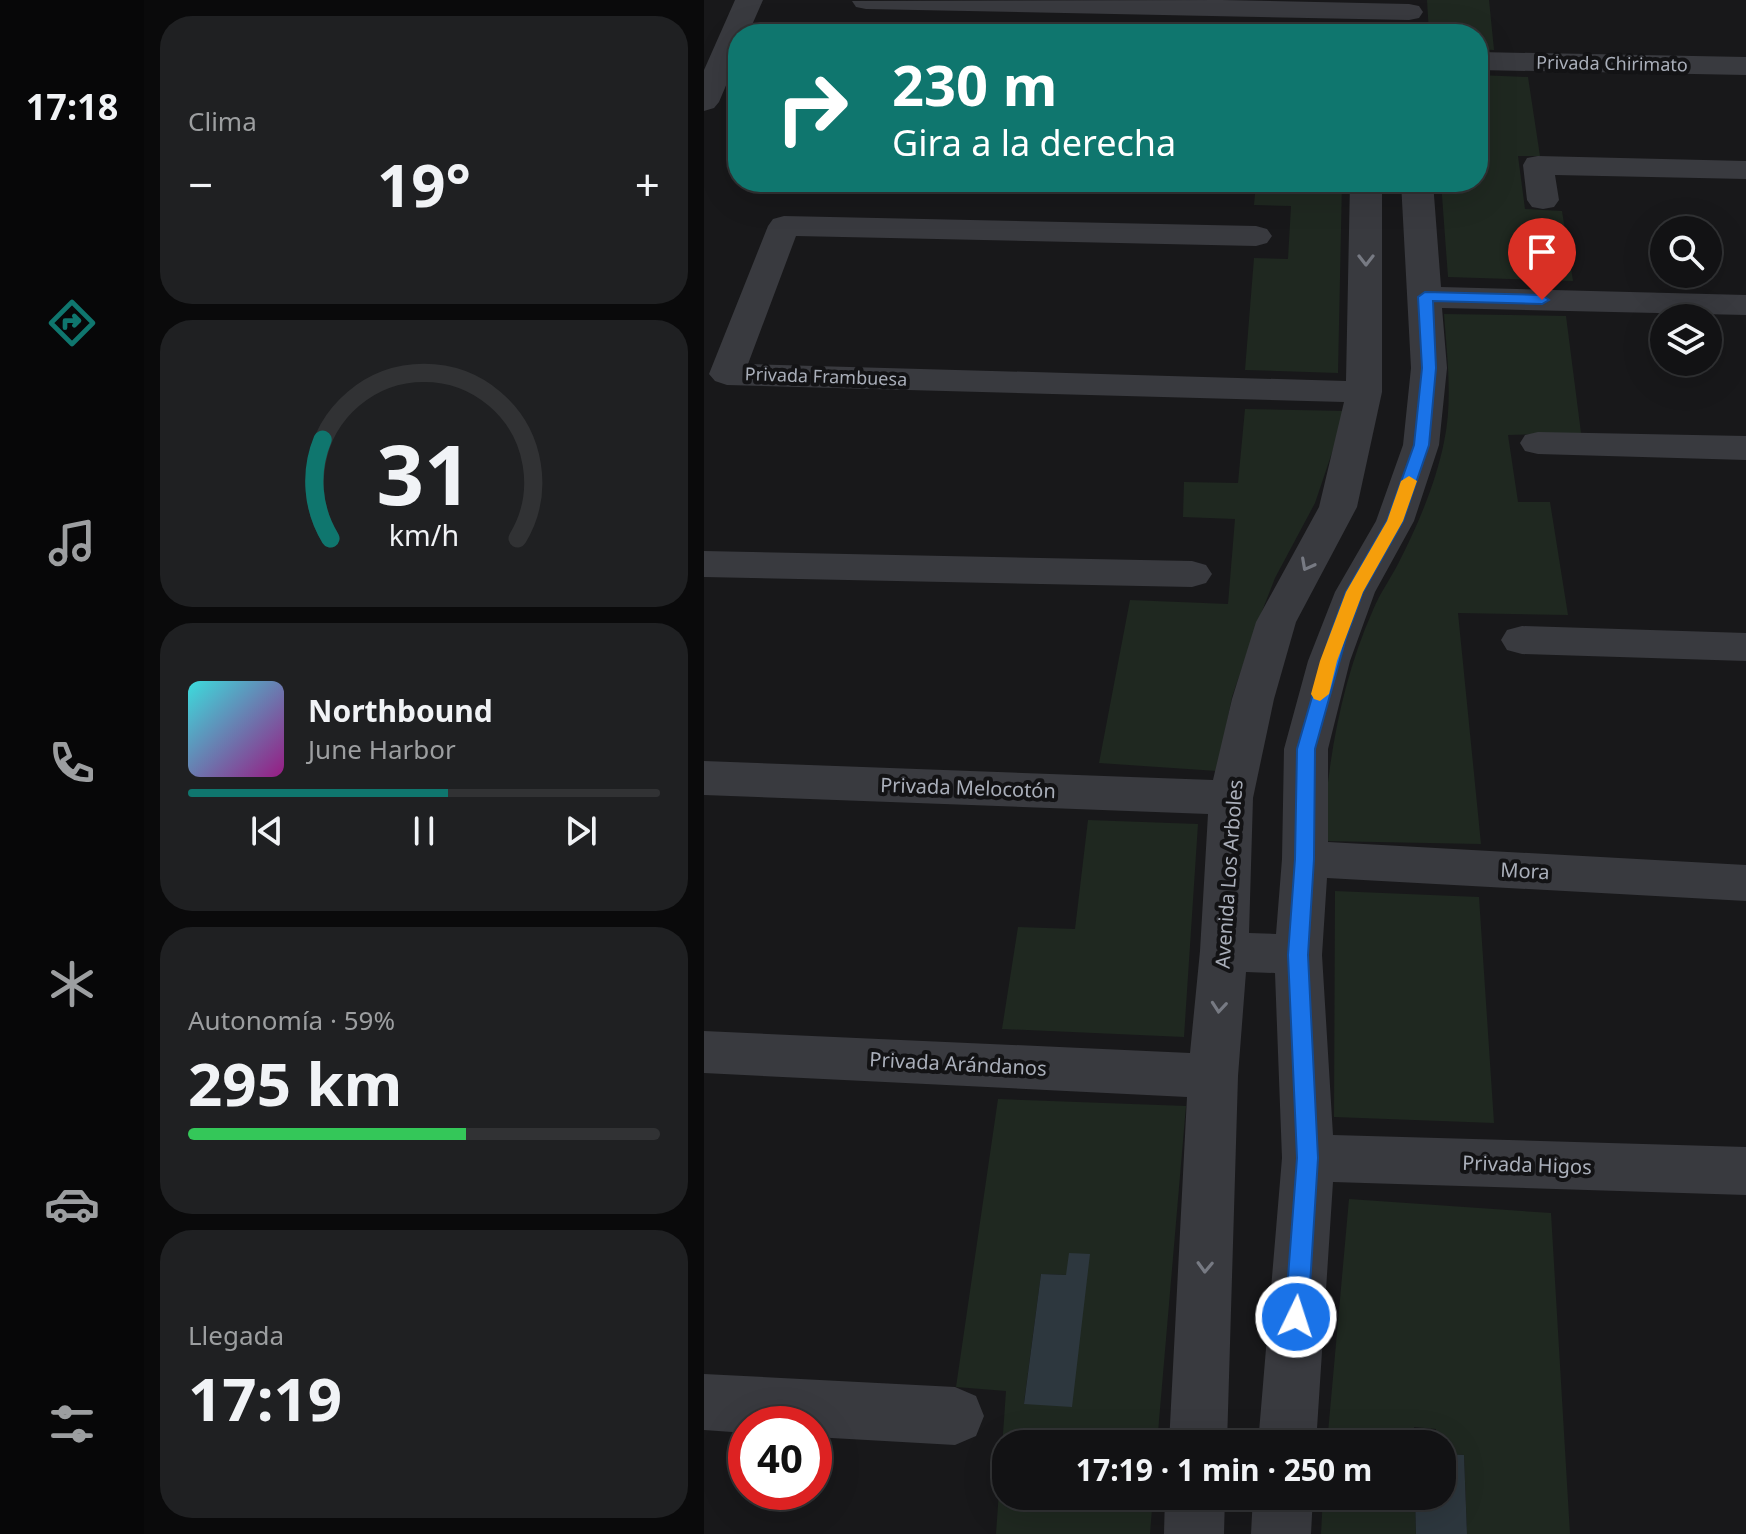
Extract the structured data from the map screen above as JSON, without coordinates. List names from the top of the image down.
{
  "streets": {
    "street": [
      "Privada Chirimato",
      "Privada Frambuesa",
      "Privada Melocotón",
      "Mora",
      "Avenida Los Arboles",
      "Privada Arándanos",
      "Privada Higos"
    ]
  },
  "crossings": [
    ["Privada Frambuesa", "Avenida Los Arboles"],
    ["Privada Melocotón", "Avenida Los Arboles"],
    ["Avenida Los Arboles", "Privada Arándanos"]
  ],
  "page": {
    "tabs": "17:18",
    "tile": [
      "Clima",
      ["Autonomía · 59%", "295 km"],
      ["Llegada", "17:19"]
    ],
    "turn": ["230 m", "Gira a la derecha"],
    "heat": ["−", "19°", "+"],
    "song": ["Northbound", "June Harbor"],
    "limit": "40",
    "trip": "17:19 · 1 min · 250 m",
    "gauge": ["31", "km/h"]
  }
}
